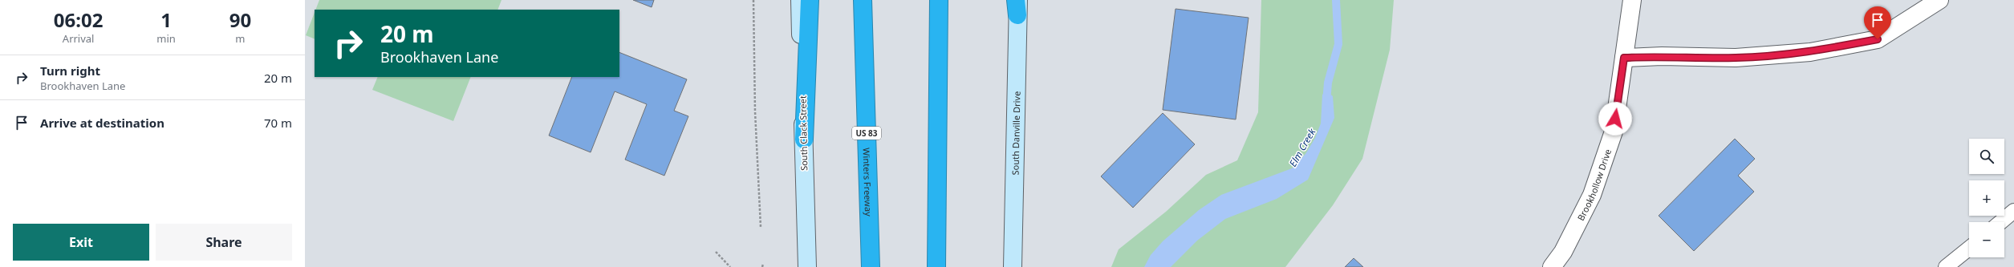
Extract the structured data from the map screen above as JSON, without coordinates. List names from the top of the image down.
{
  "streets": {
    "highway": ["US 83", "Winters Freeway"],
    "main road": ["South Clack Street", "South Danville Drive"],
    "street": ["Brookhollow Drive"]
  },
  "water": ["Elm Creek"],
  "page": {
    "eta": [
      "06:02",
      "Arrival",
      "1",
      "min",
      "90",
      "m"
    ],
    "turn": ["20 m", "Brookhaven Lane"],
    "list": [
      {
        "name": "Turn right",
        "note": "Brookhaven Lane",
        "value": "20 m"
      },
      {
        "name": "Arrive at destination",
        "value": "70 m"
      }
    ],
    "map_buttons": ["+", "−"],
    "buttons": ["Exit", "Share"]
  }
}
